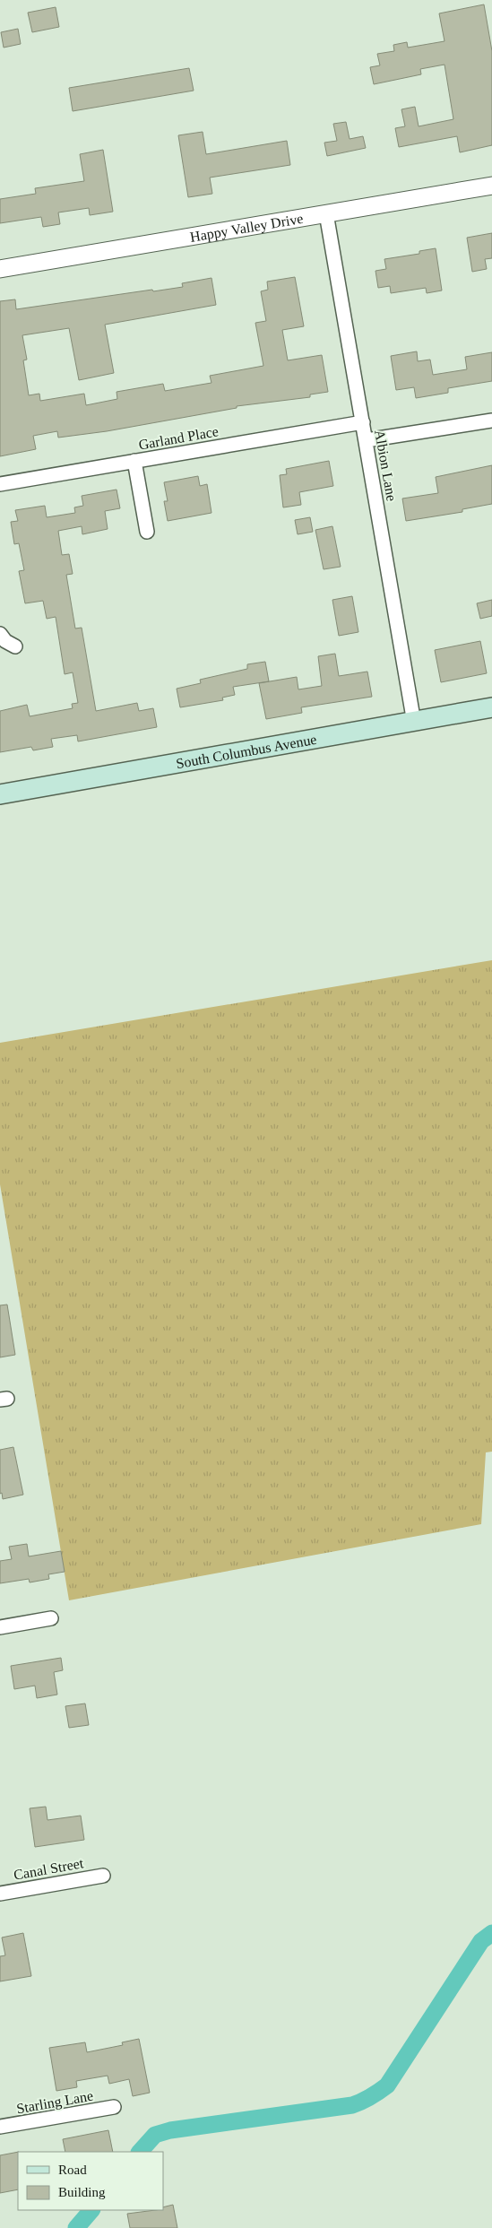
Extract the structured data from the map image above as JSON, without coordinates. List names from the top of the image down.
{
  "streets": {
    "main road": ["South Columbus Avenue"],
    "street": [
      "Happy Valley Drive",
      "Garland Place",
      "Albion Lane",
      "Canal Street",
      "Starling Lane"
    ]
  },
  "crossings": [
    ["Happy Valley Drive", "Albion Lane"],
    ["Garland Place", "Albion Lane"],
    ["Albion Lane", "South Columbus Avenue"]
  ],
  "legend": ["Road", "Building"]
}
